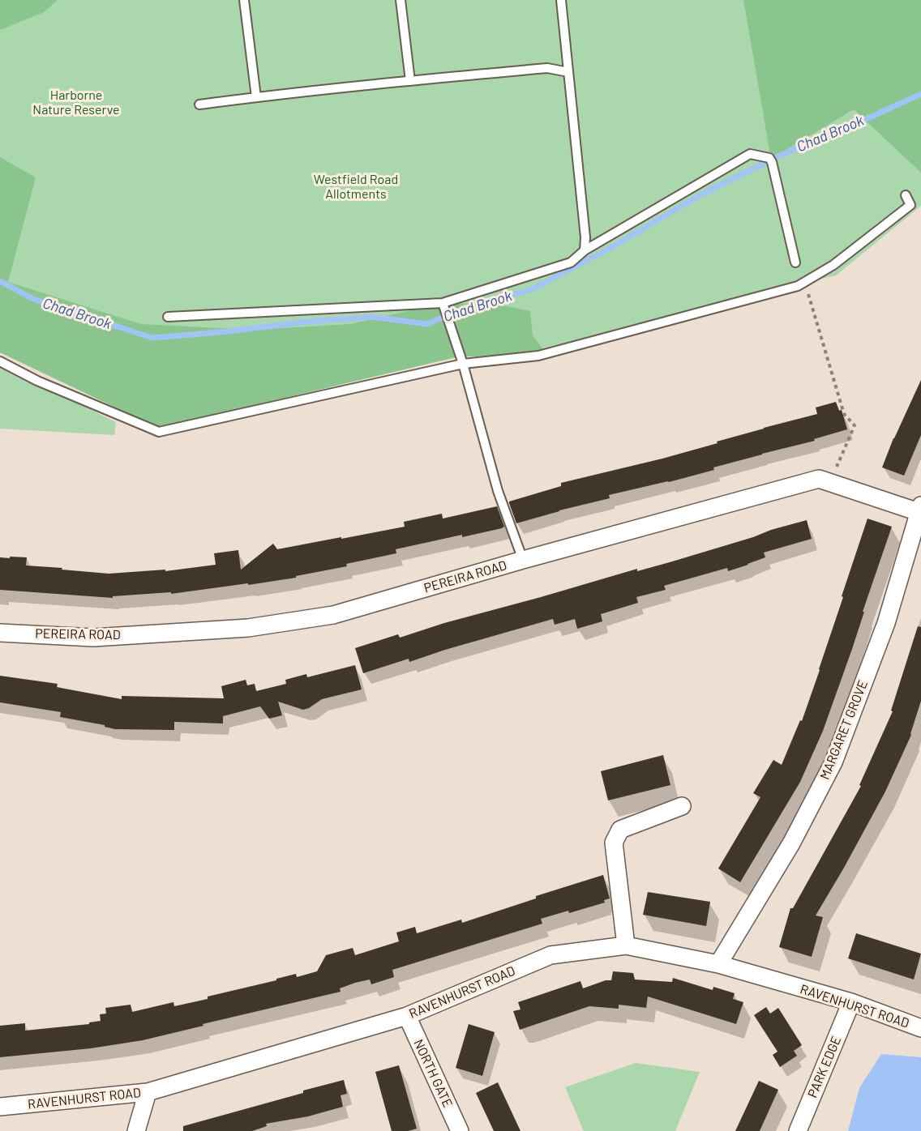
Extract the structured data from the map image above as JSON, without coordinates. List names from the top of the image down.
{
  "streets": {
    "street": [
      "PEREIRA ROAD",
      "MARGARET GROVE",
      "RAVENHURST ROAD",
      "PARK EDGE",
      "NORTH GATE"
    ]
  },
  "crossings": [
    ["PEREIRA ROAD", "MARGARET GROVE"],
    ["MARGARET GROVE", "RAVENHURST ROAD"],
    ["RAVENHURST ROAD", "PARK EDGE"],
    ["RAVENHURST ROAD", "NORTH GATE"]
  ],
  "water": ["Chad Brook"],
  "parks": ["Harborne Nature Reserve", "Westfield Road Allotments"]
}
